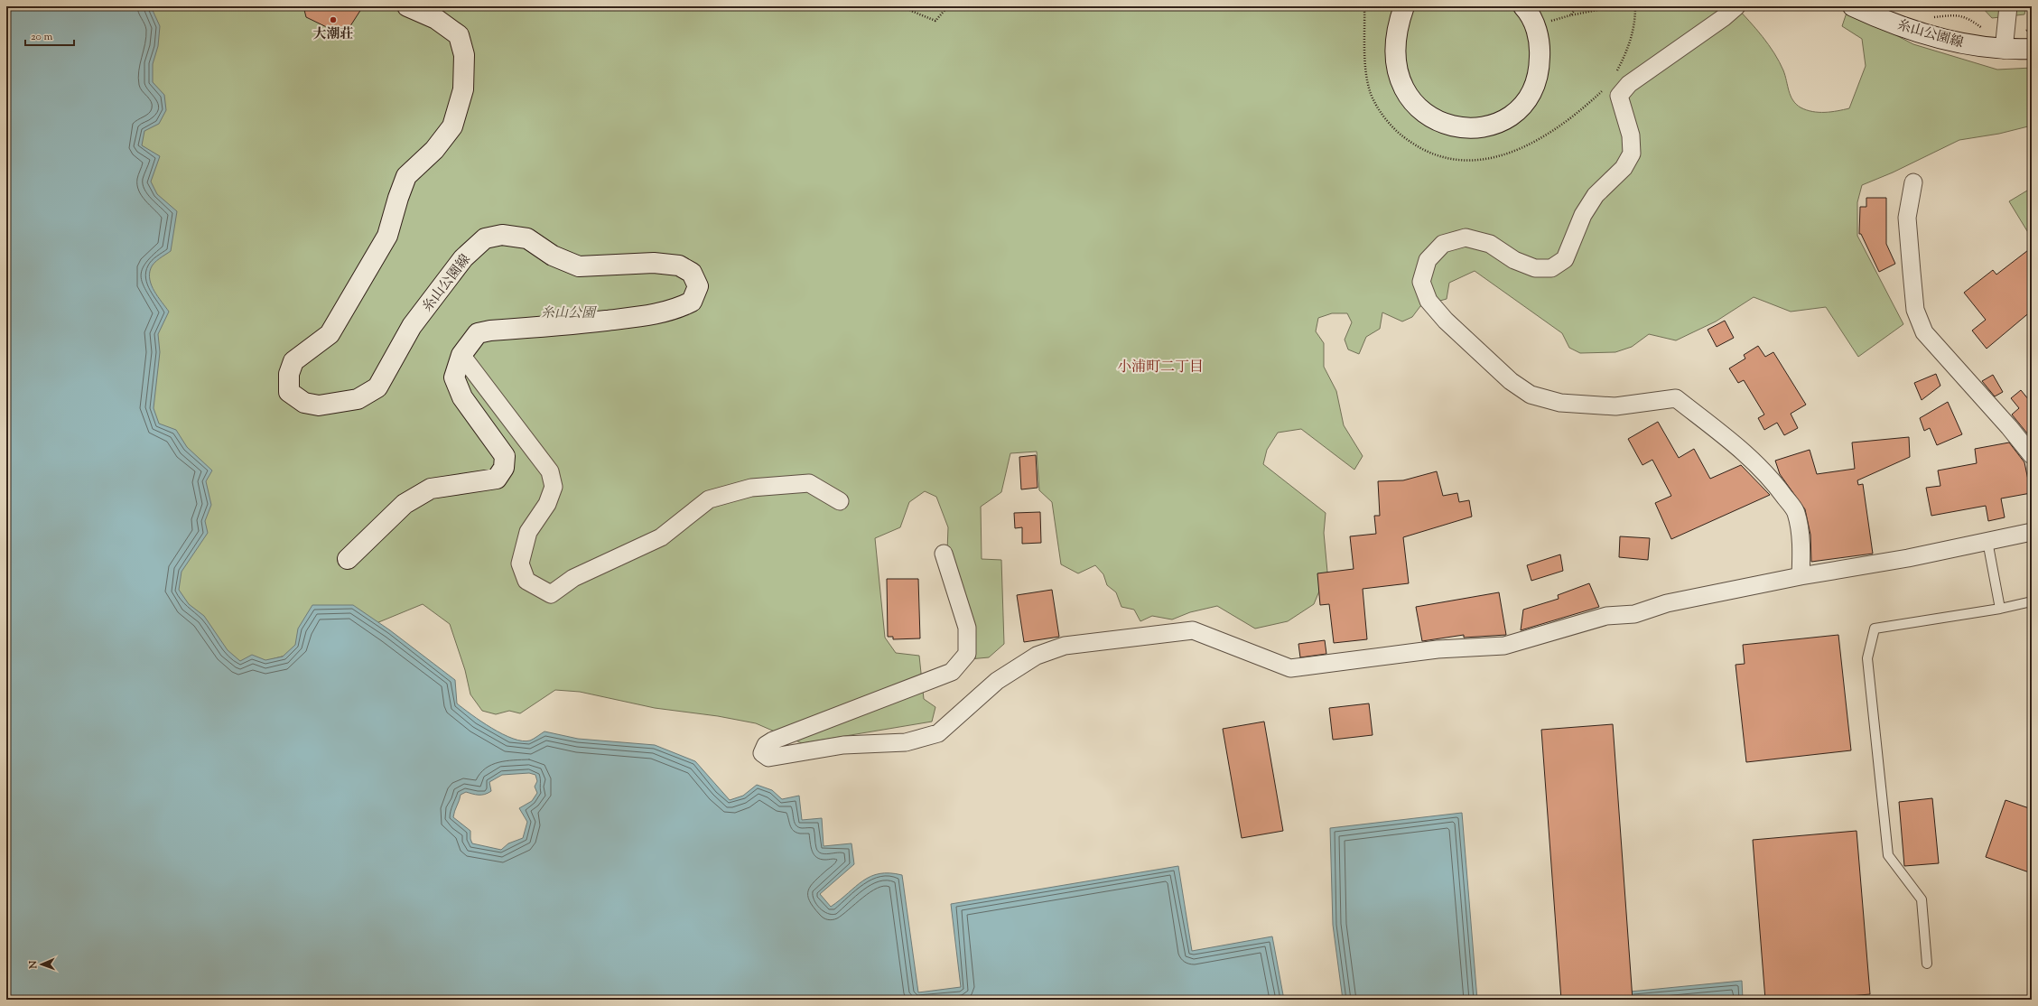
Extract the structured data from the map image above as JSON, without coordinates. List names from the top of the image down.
{
  "streets": {
    "main road": ["糸山公園線"]
  },
  "districts": ["小浦町二丁目"],
  "parks": ["糸山公園"],
  "places": ["大潮荘"],
  "scale_bar": "20 m",
  "north": "left"
}
